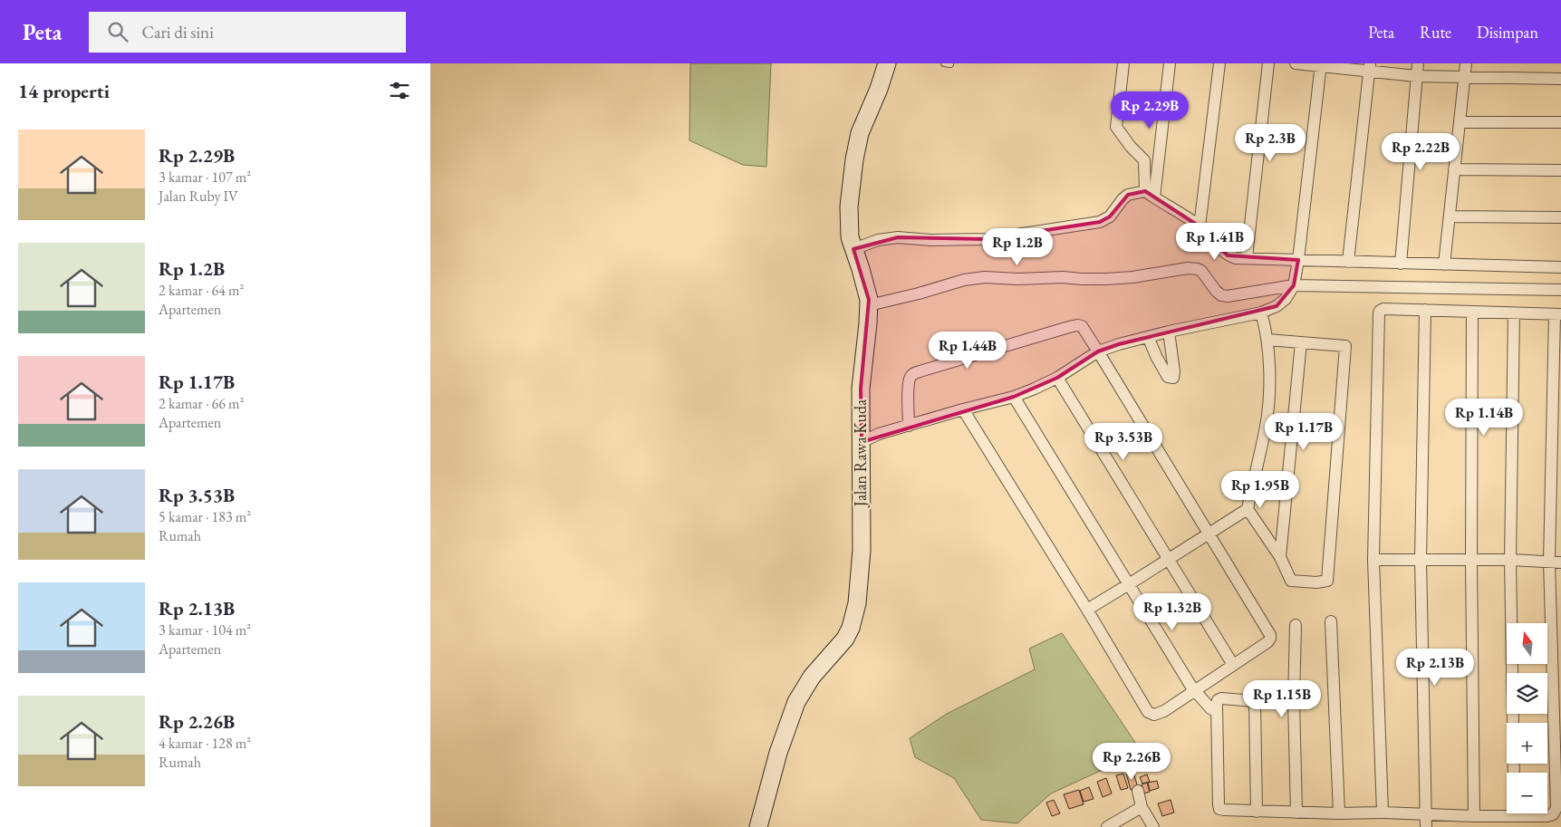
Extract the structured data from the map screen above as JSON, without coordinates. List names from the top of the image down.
{
  "streets": {
    "street": ["Jalan Rawa Kuda"]
  },
  "north": "top",
  "page": {
    "header": "Peta",
    "search": "Cari di sini",
    "nav": ["Peta", "Rute", "Disimpan"],
    "heading": "14 properti",
    "price": [
      "Rp 2.29B",
      "Rp 2.3B",
      "Rp 2.22B",
      "Rp 1.41B",
      "Rp 1.2B",
      "Rp 1.44B",
      "Rp 1.14B",
      "Rp 1.17B",
      "Rp 3.53B",
      "Rp 1.95B",
      "Rp 1.32B",
      "Rp 2.13B",
      "Rp 1.15B",
      "Rp 2.26B"
    ],
    "list": [
      {
        "name": "Rp 2.29B",
        "note": "3 kamar · 107 m² · Jalan Ruby IV"
      },
      {
        "name": "Rp 1.2B",
        "note": "2 kamar · 64 m² · Apartemen"
      },
      {
        "name": "Rp 1.17B",
        "note": "2 kamar · 66 m² · Apartemen"
      },
      {
        "name": "Rp 3.53B",
        "note": "5 kamar · 183 m² · Rumah"
      },
      {
        "name": "Rp 2.13B",
        "note": "3 kamar · 104 m² · Apartemen"
      },
      {
        "name": "Rp 2.26B",
        "note": "4 kamar · 128 m² · Rumah"
      }
    ],
    "map_buttons": ["+", "−"]
  }
}
